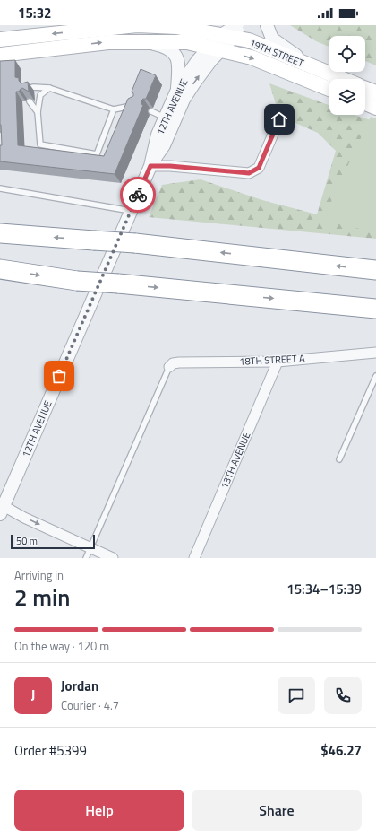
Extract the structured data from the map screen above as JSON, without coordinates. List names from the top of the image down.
{
  "streets": {
    "main road": ["19TH STREET"],
    "street": ["12TH AVENUE", "18TH STREET A", "13TH AVENUE"]
  },
  "crossings": [
    ["19TH STREET", "12TH AVENUE"],
    ["18TH STREET A", "13TH AVENUE"]
  ],
  "scale_bar": "50 m",
  "page": {
    "status": "15:32",
    "scale": "50 m",
    "heading": ["2 min", "Arriving in", "15:34–15:39"],
    "panel": [
      "Jordan",
      "Courier · 4.7",
      "Order #5399",
      "$46.27"
    ],
    "bar": "On the way · 120 m",
    "round": "J",
    "buttons": ["Help", "Share"]
  }
}
